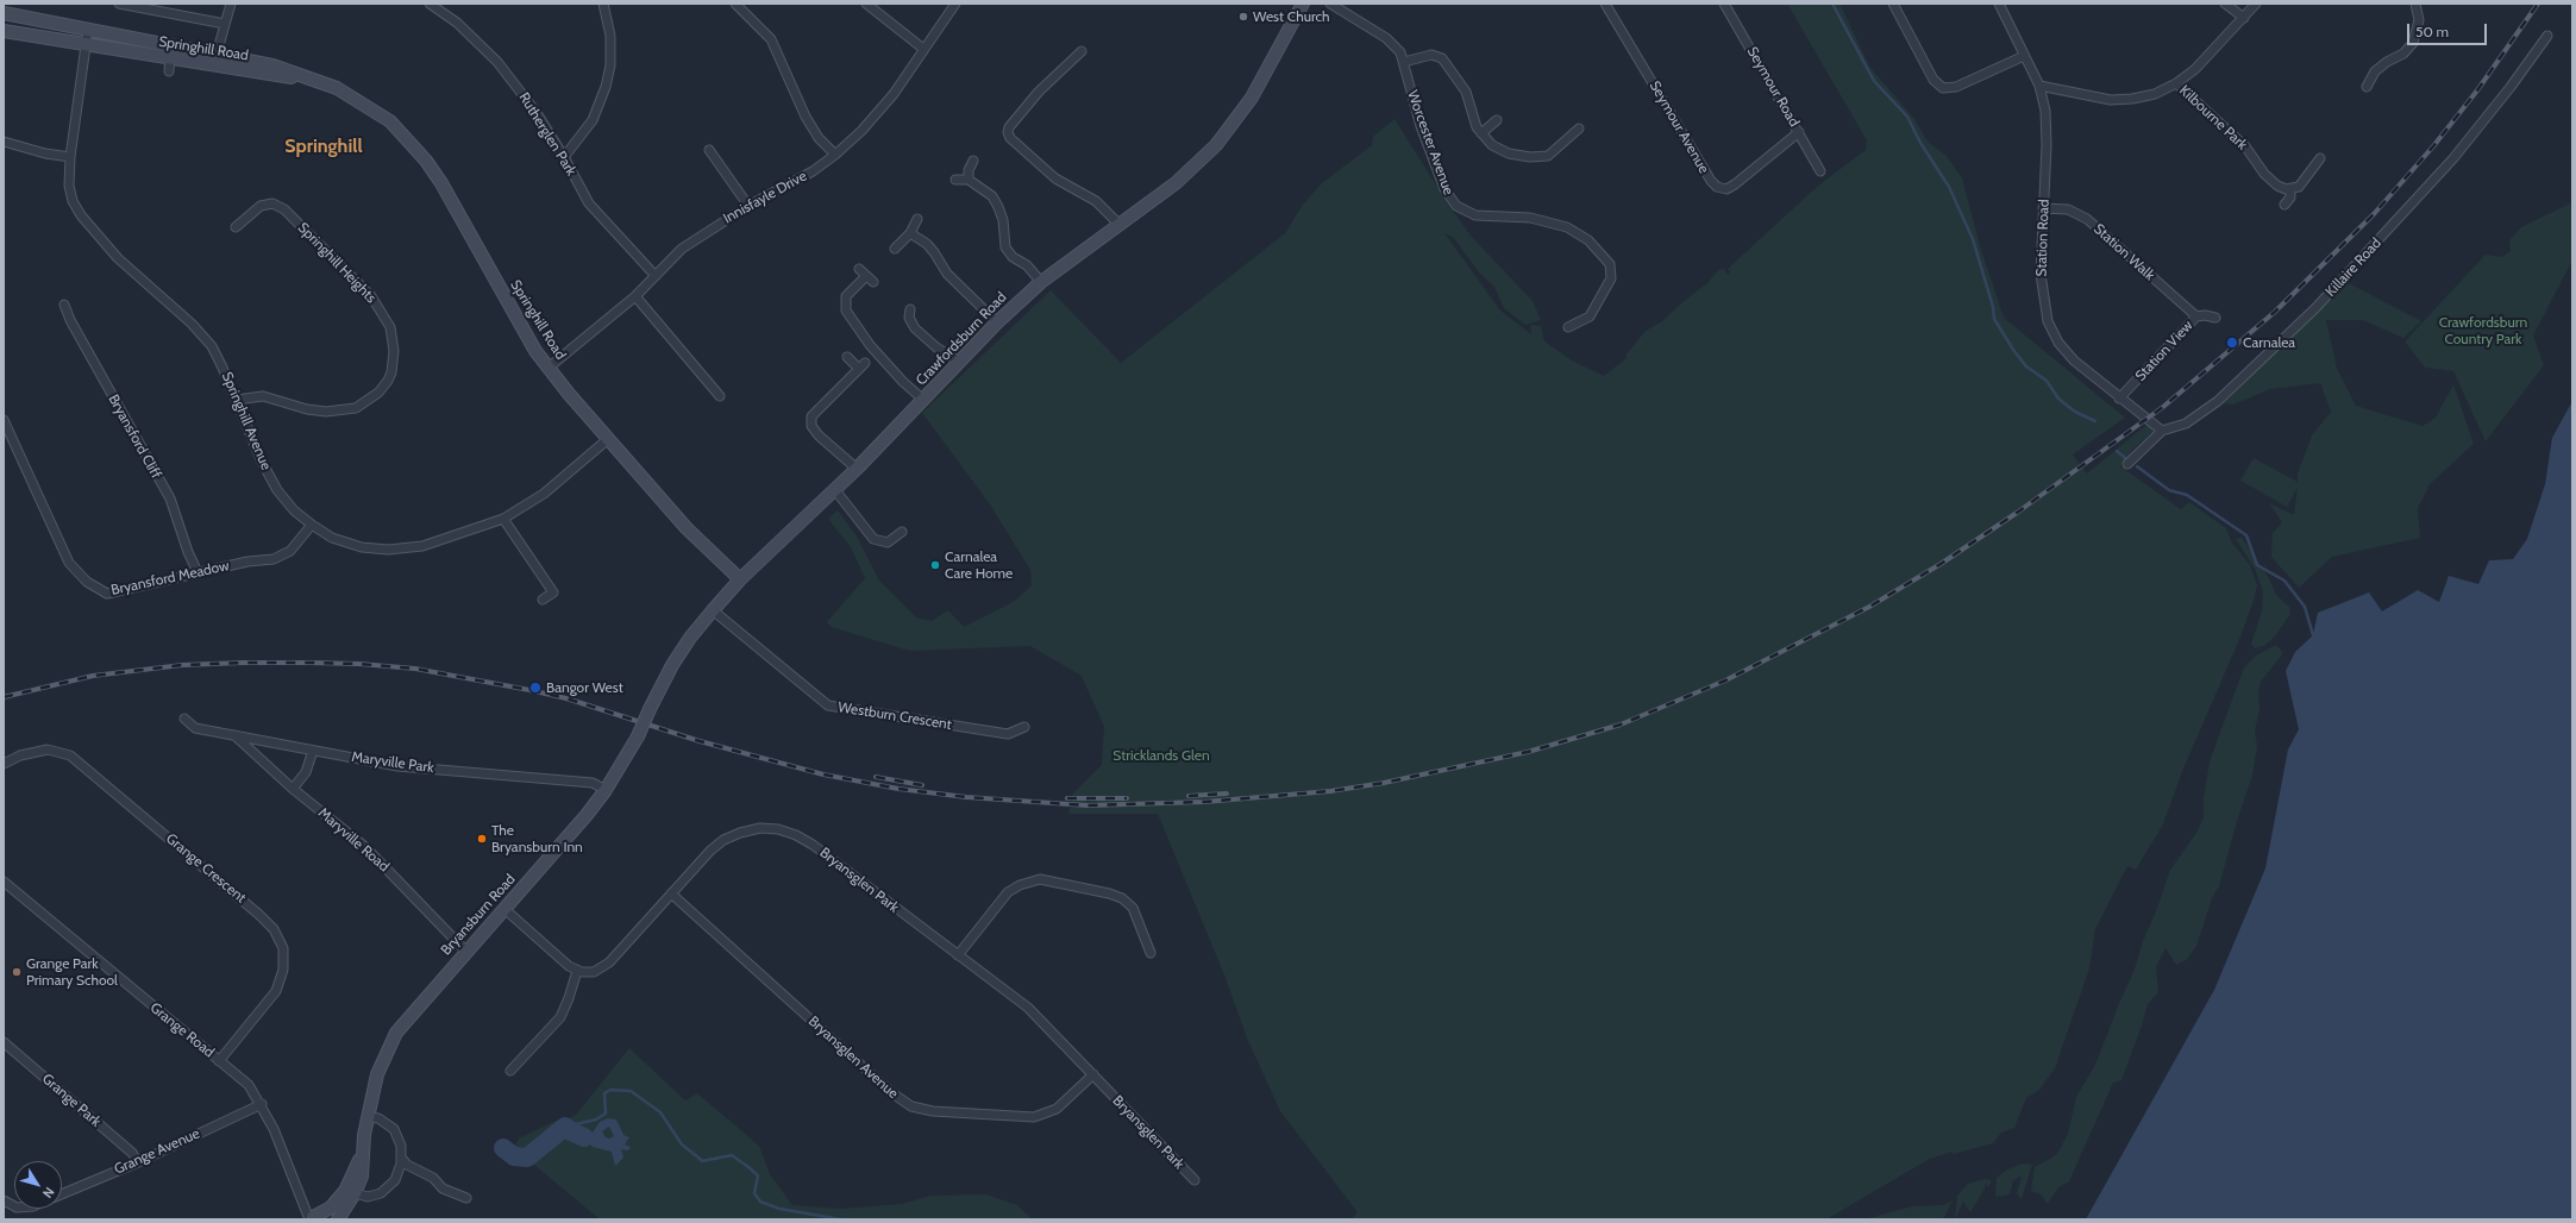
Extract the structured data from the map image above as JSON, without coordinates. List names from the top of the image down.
{
  "streets": {
    "main road": ["Springhill Road", "Crawfordsburn Road", "Bryansburn Road"],
    "street": [
      "Seymour Road",
      "Kilbourne Park",
      "Seymour Avenue",
      "Rutherglen Park",
      "Worcester Avenue",
      "Innisfayle Drive",
      "Station Road",
      "Station Walk",
      "Springhill Heights",
      "Killaire Road",
      "Station View",
      "Springhill Avenue",
      "Bryansford Cliff",
      "Bryansford Meadow",
      "Westburn Crescent",
      "Maryville Park",
      "Maryville Road",
      "Grange Crescent",
      "Bryansglen Park",
      "Grange Road",
      "Bryansglen Avenue",
      "Grange Park",
      "Grange Avenue"
    ]
  },
  "crossings": [
    ["Springhill Road", "Innisfayle Drive"],
    ["Springhill Road", "Crawfordsburn Road"],
    ["Springhill Road", "Springhill Avenue"],
    ["Seymour Road", "Seymour Avenue"],
    ["Rutherglen Park", "Innisfayle Drive"],
    ["Station Road", "Station Walk"],
    ["Station Road", "Killaire Road"],
    ["Station Road", "Station View"],
    ["Station Walk", "Station View"],
    ["Springhill Heights", "Springhill Avenue"],
    ["Crawfordsburn Road", "Westburn Crescent"],
    ["Crawfordsburn Road", "Bryansburn Road"],
    ["Springhill Avenue", "Bryansford Meadow"],
    ["Bryansford Cliff", "Bryansford Meadow"],
    ["Maryville Park", "Maryville Road"],
    ["Maryville Park", "Bryansburn Road"],
    ["Maryville Road", "Bryansburn Road"],
    ["Grange Crescent", "Grange Road"],
    ["Bryansglen Park", "Bryansglen Avenue"],
    ["Bryansburn Road", "Grange Road"],
    ["Grange Road", "Grange Avenue"],
    ["Grange Park", "Grange Avenue"]
  ],
  "districts": ["Springhill"],
  "parks": ["Crawfordsburn Country Park", "Stricklands Glen"],
  "places": [
    "West Church",
    "Carnalea",
    "Carnalea Care Home",
    "Bangor West",
    "The Bryansburn Inn",
    "Grange Park Primary School"
  ],
  "scale_bar": "50 m",
  "north": "bottom right"
}
